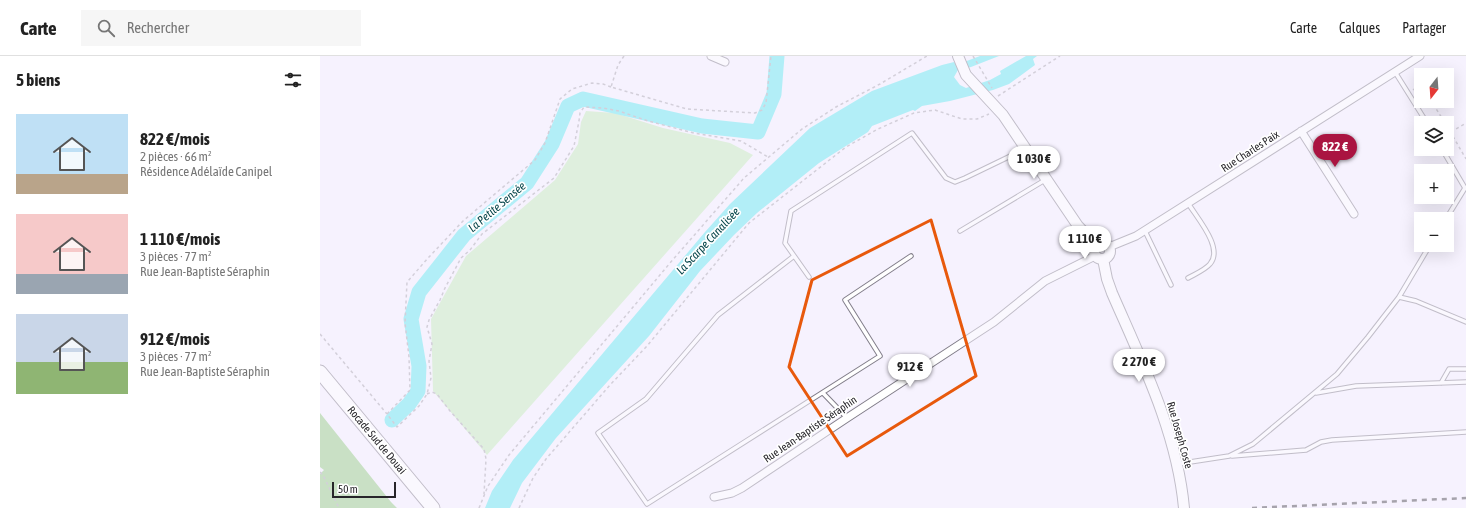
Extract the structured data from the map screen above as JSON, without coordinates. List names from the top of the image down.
{
  "streets": {
    "highway": ["Rocade Sud de Douai"],
    "street": ["Rue Charles Paix", "Rue Jean-Baptiste Séraphin", "Rue Joseph Coste"]
  },
  "crossings": [
    ["Rue Charles Paix", "Rue Jean-Baptiste Séraphin"],
    ["Rue Charles Paix", "Rue Joseph Coste"],
    ["Rue Jean-Baptiste Séraphin", "Rue Joseph Coste"]
  ],
  "water": ["La Petite Sensée", "La Scarpe Canalisée"],
  "scale_bar": "50 m",
  "north": "bottom",
  "page": {
    "header": "Carte",
    "search": "Rechercher",
    "nav": ["Carte", "Calques", "Partager"],
    "heading": "5 biens",
    "map_buttons": ["+", "−"],
    "list": [
      {
        "name": "822 €/mois",
        "note": "2 pièces · 66 m² · Résidence Adélaïde Canipel"
      },
      {
        "name": "1 110 €/mois",
        "note": "3 pièces · 77 m² · Rue Jean-Baptiste Séraphin"
      },
      {
        "name": "912 €/mois",
        "note": "3 pièces · 77 m² · Rue Jean-Baptiste Séraphin"
      }
    ],
    "price": [
      "822 €",
      "1 030 €",
      "1 110 €",
      "2 270 €",
      "912 €"
    ],
    "scale": "50 m"
  }
}
